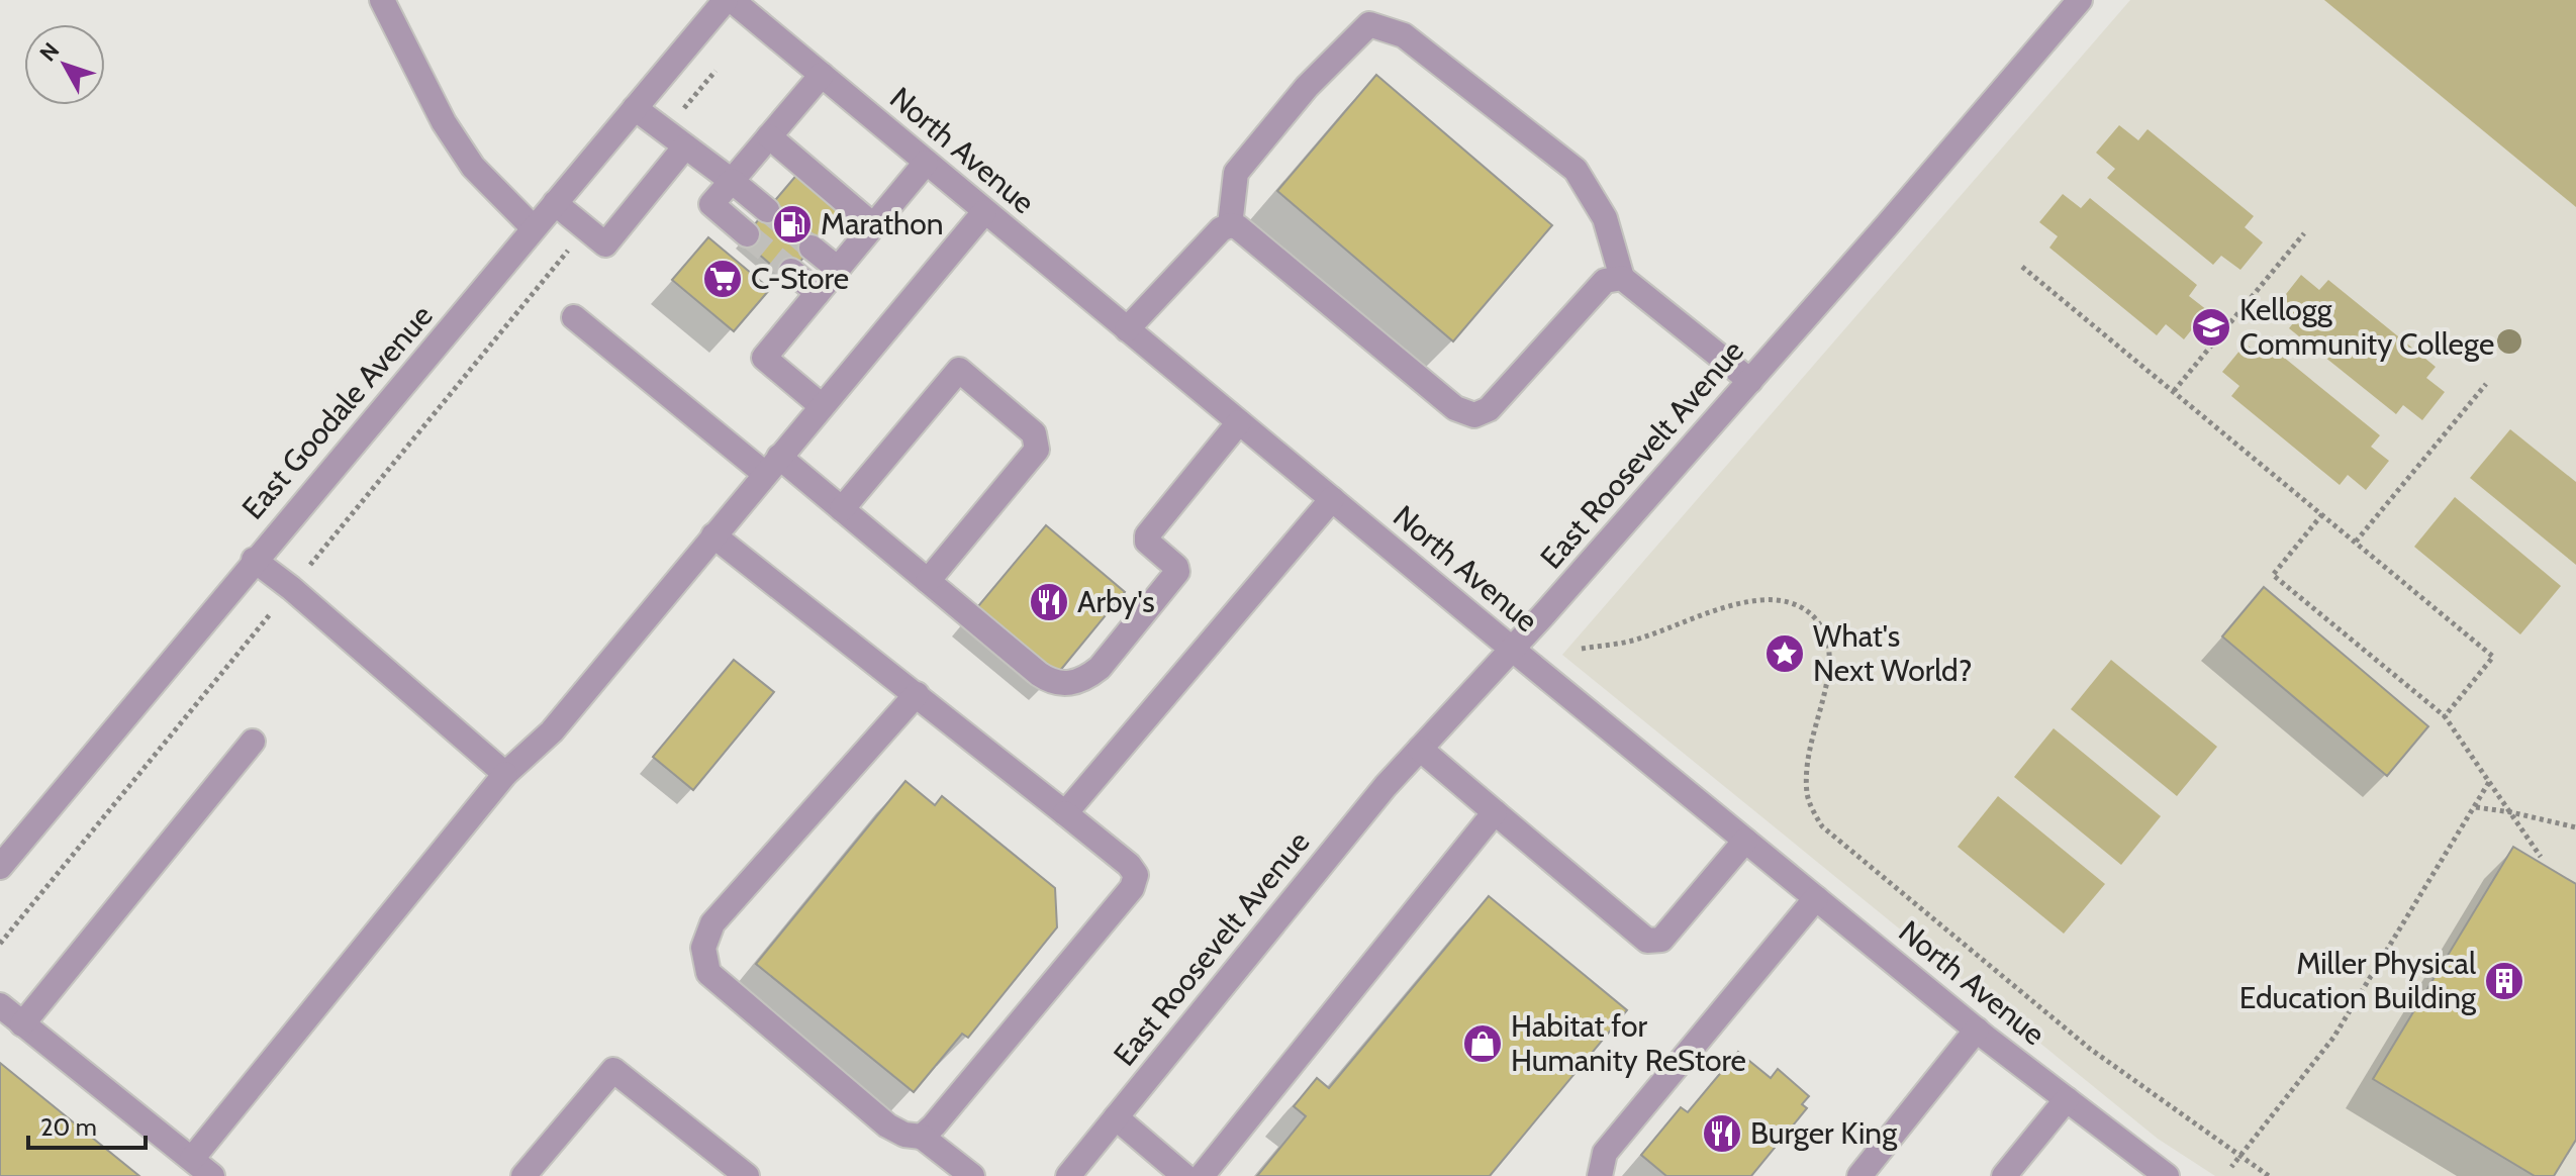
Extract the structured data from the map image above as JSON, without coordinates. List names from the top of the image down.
{
  "streets": {
    "street": ["North Avenue", "East Goodale Avenue", "East Roosevelt Avenue"]
  },
  "crossings": [
    ["North Avenue", "East Goodale Avenue"],
    ["North Avenue", "East Roosevelt Avenue"]
  ],
  "places": {
    "fuel station": ["Marathon"],
    "supermarket": ["C-Store"],
    "school or university": ["Kellogg Community College"],
    "restaurant": ["Arby's", "Burger King"],
    "place": ["What's Next World?"],
    "building": ["Miller Physical Education Building"],
    "shop": ["Habitat for Humanity ReStore"]
  },
  "scale_bar": "20 m",
  "north": "top left"
}
